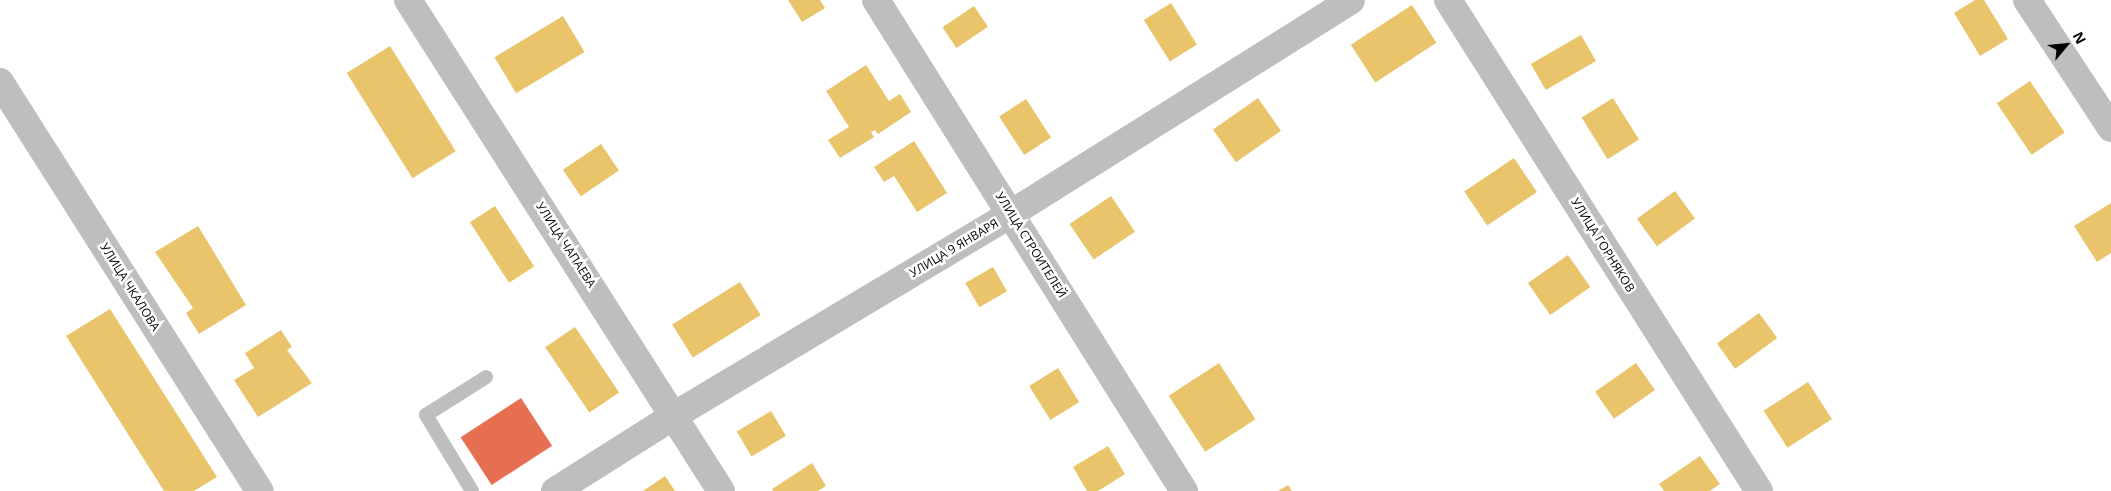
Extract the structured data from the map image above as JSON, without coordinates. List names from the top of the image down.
{
  "streets": {
    "street": [
      "УЛИЦА ЧАПАЕВА",
      "УЛИЦА СТРОИТЕЛЕЙ",
      "УЛИЦА ГОРНЯКОВ",
      "УЛИЦА 9 ЯНВАРЯ",
      "УЛИЦА ЧКАЛОВА"
    ]
  },
  "crossings": [
    ["УЛИЦА ЧАПАЕВА", "УЛИЦА 9 ЯНВАРЯ"],
    ["УЛИЦА СТРОИТЕЛЕЙ", "УЛИЦА 9 ЯНВАРЯ"]
  ],
  "north": "top right"
}
